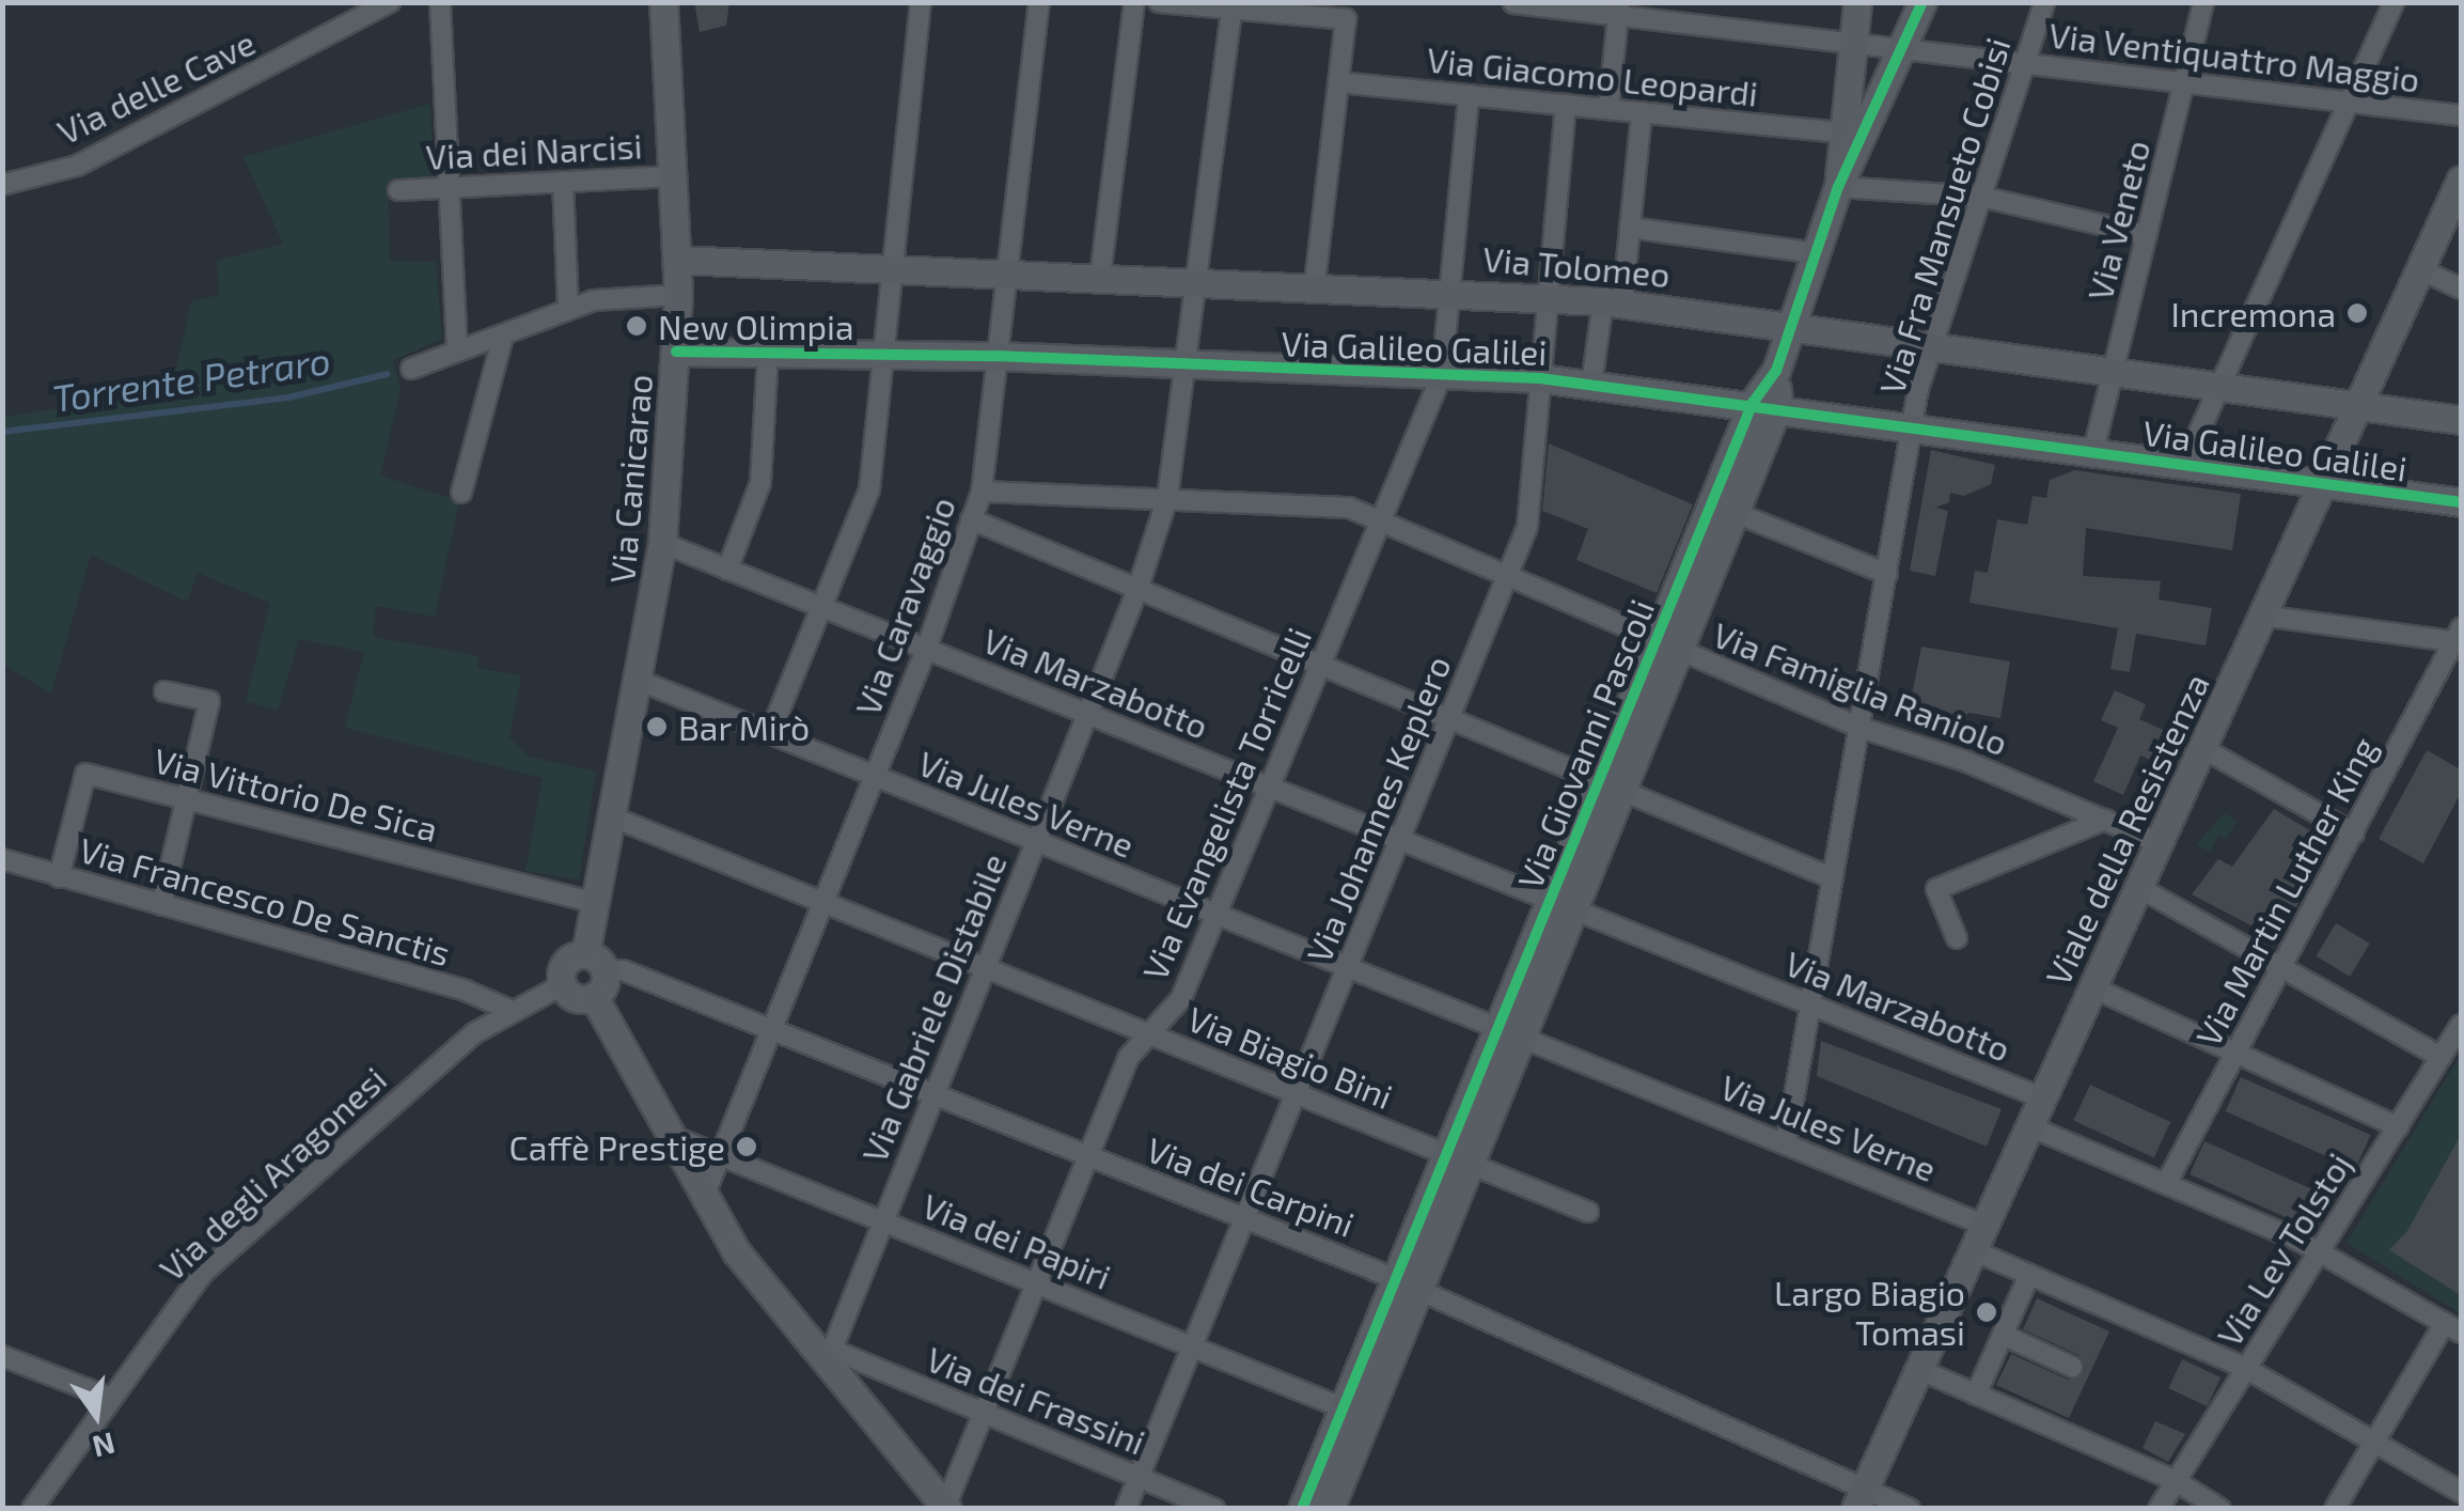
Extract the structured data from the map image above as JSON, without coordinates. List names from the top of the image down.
{
  "streets": {
    "street": [
      "Via Ventiquattro Maggio",
      "Via Giacomo Leopardi",
      "Via delle Cave",
      "Via dei Narcisi",
      "Via Fra Mansueto Cobisi",
      "Via Veneto",
      "Via Tolomeo",
      "Via Galileo Galilei",
      "Via Canicarao",
      "Via Caravaggio",
      "Via Marzabotto",
      "Via Famiglia Raniolo",
      "Via Giovanni Pascoli",
      "Via Vittorio De Sica",
      "Via Jules Verne",
      "Via Evangelista Torricelli",
      "Via Johannes Keplero",
      "Viale della Resistenza",
      "Via Martin Luther King",
      "Via Francesco De Sanctis",
      "Via Gabriele Distabile",
      "Via Biagio Bini",
      "Via degli Aragonesi",
      "Via dei Carpini",
      "Via dei Papiri",
      "Via Lev Tolstoj",
      "Via dei Frassini"
    ]
  },
  "crossings": [
    ["Via Ventiquattro Maggio", "Via Fra Mansueto Cobisi"],
    ["Via Ventiquattro Maggio", "Via Veneto"],
    ["Via Ventiquattro Maggio", "Via Giovanni Pascoli"],
    ["Via Giacomo Leopardi", "Via Giovanni Pascoli"],
    ["Via Giacomo Leopardi", "Via Evangelista Torricelli"],
    ["Via Giacomo Leopardi", "Via Johannes Keplero"],
    ["Via dei Narcisi", "Via Canicarao"],
    ["Via Fra Mansueto Cobisi", "Via Tolomeo"],
    ["Via Fra Mansueto Cobisi", "Via Galileo Galilei"],
    ["Via Fra Mansueto Cobisi", "Via Marzabotto"],
    ["Via Fra Mansueto Cobisi", "Via Famiglia Raniolo"],
    ["Via Fra Mansueto Cobisi", "Via Jules Verne"],
    ["Via Veneto", "Via Tolomeo"],
    ["Via Veneto", "Via Galileo Galilei"],
    ["Via Tolomeo", "Via Canicarao"],
    ["Via Tolomeo", "Via Caravaggio"],
    ["Via Tolomeo", "Via Giovanni Pascoli"],
    ["Via Tolomeo", "Via Evangelista Torricelli"],
    ["Via Tolomeo", "Via Johannes Keplero"],
    ["Via Tolomeo", "Viale della Resistenza"],
    ["Via Tolomeo", "Via Gabriele Distabile"],
    ["Via Galileo Galilei", "Via Canicarao"],
    ["Via Galileo Galilei", "Via Caravaggio"],
    ["Via Galileo Galilei", "Via Giovanni Pascoli"],
    ["Via Galileo Galilei", "Via Evangelista Torricelli"],
    ["Via Galileo Galilei", "Via Johannes Keplero"],
    ["Via Galileo Galilei", "Viale della Resistenza"],
    ["Via Galileo Galilei", "Via Gabriele Distabile"],
    ["Via Canicarao", "Via Marzabotto"],
    ["Via Canicarao", "Via Vittorio De Sica"],
    ["Via Canicarao", "Via Jules Verne"],
    ["Via Canicarao", "Via Biagio Bini"],
    ["Via Canicarao", "Via dei Carpini"],
    ["Via Caravaggio", "Via Marzabotto"],
    ["Via Caravaggio", "Via Famiglia Raniolo"],
    ["Via Caravaggio", "Via Jules Verne"],
    ["Via Caravaggio", "Via Biagio Bini"],
    ["Via Caravaggio", "Via dei Carpini"],
    ["Via Caravaggio", "Via dei Papiri"],
    ["Via Marzabotto", "Via Giovanni Pascoli"],
    ["Via Marzabotto", "Via Evangelista Torricelli"],
    ["Via Marzabotto", "Via Johannes Keplero"],
    ["Via Marzabotto", "Viale della Resistenza"],
    ["Via Marzabotto", "Via Gabriele Distabile"],
    ["Via Famiglia Raniolo", "Via Giovanni Pascoli"],
    ["Via Famiglia Raniolo", "Via Evangelista Torricelli"],
    ["Via Famiglia Raniolo", "Via Johannes Keplero"],
    ["Via Famiglia Raniolo", "Viale della Resistenza"],
    ["Via Famiglia Raniolo", "Via Gabriele Distabile"],
    ["Via Giovanni Pascoli", "Via Jules Verne"],
    ["Via Giovanni Pascoli", "Via Biagio Bini"],
    ["Via Giovanni Pascoli", "Via dei Carpini"],
    ["Via Giovanni Pascoli", "Via dei Papiri"],
    ["Via Vittorio De Sica", "Via Francesco De Sanctis"],
    ["Via Jules Verne", "Via Evangelista Torricelli"],
    ["Via Jules Verne", "Via Johannes Keplero"],
    ["Via Jules Verne", "Viale della Resistenza"],
    ["Via Jules Verne", "Via Gabriele Distabile"],
    ["Via Jules Verne", "Via Lev Tolstoj"],
    ["Via Evangelista Torricelli", "Via Biagio Bini"],
    ["Via Evangelista Torricelli", "Via dei Carpini"],
    ["Via Evangelista Torricelli", "Via dei Papiri"],
    ["Via Evangelista Torricelli", "Via dei Frassini"],
    ["Via Johannes Keplero", "Via Biagio Bini"],
    ["Via Johannes Keplero", "Via dei Carpini"],
    ["Via Johannes Keplero", "Via dei Papiri"],
    ["Via Johannes Keplero", "Via dei Frassini"],
    ["Viale della Resistenza", "Via dei Carpini"],
    ["Via Francesco De Sanctis", "Via degli Aragonesi"],
    ["Via Gabriele Distabile", "Via Biagio Bini"],
    ["Via Gabriele Distabile", "Via dei Carpini"],
    ["Via Gabriele Distabile", "Via dei Papiri"],
    ["Via Gabriele Distabile", "Via dei Frassini"]
  ],
  "water": ["Torrente Petraro"],
  "places": [
    "Incremona",
    "New Olimpia",
    "Bar Mirò",
    "Caffè Prestige",
    "Largo Biagio Tomasi"
  ],
  "north": "bottom"
}
